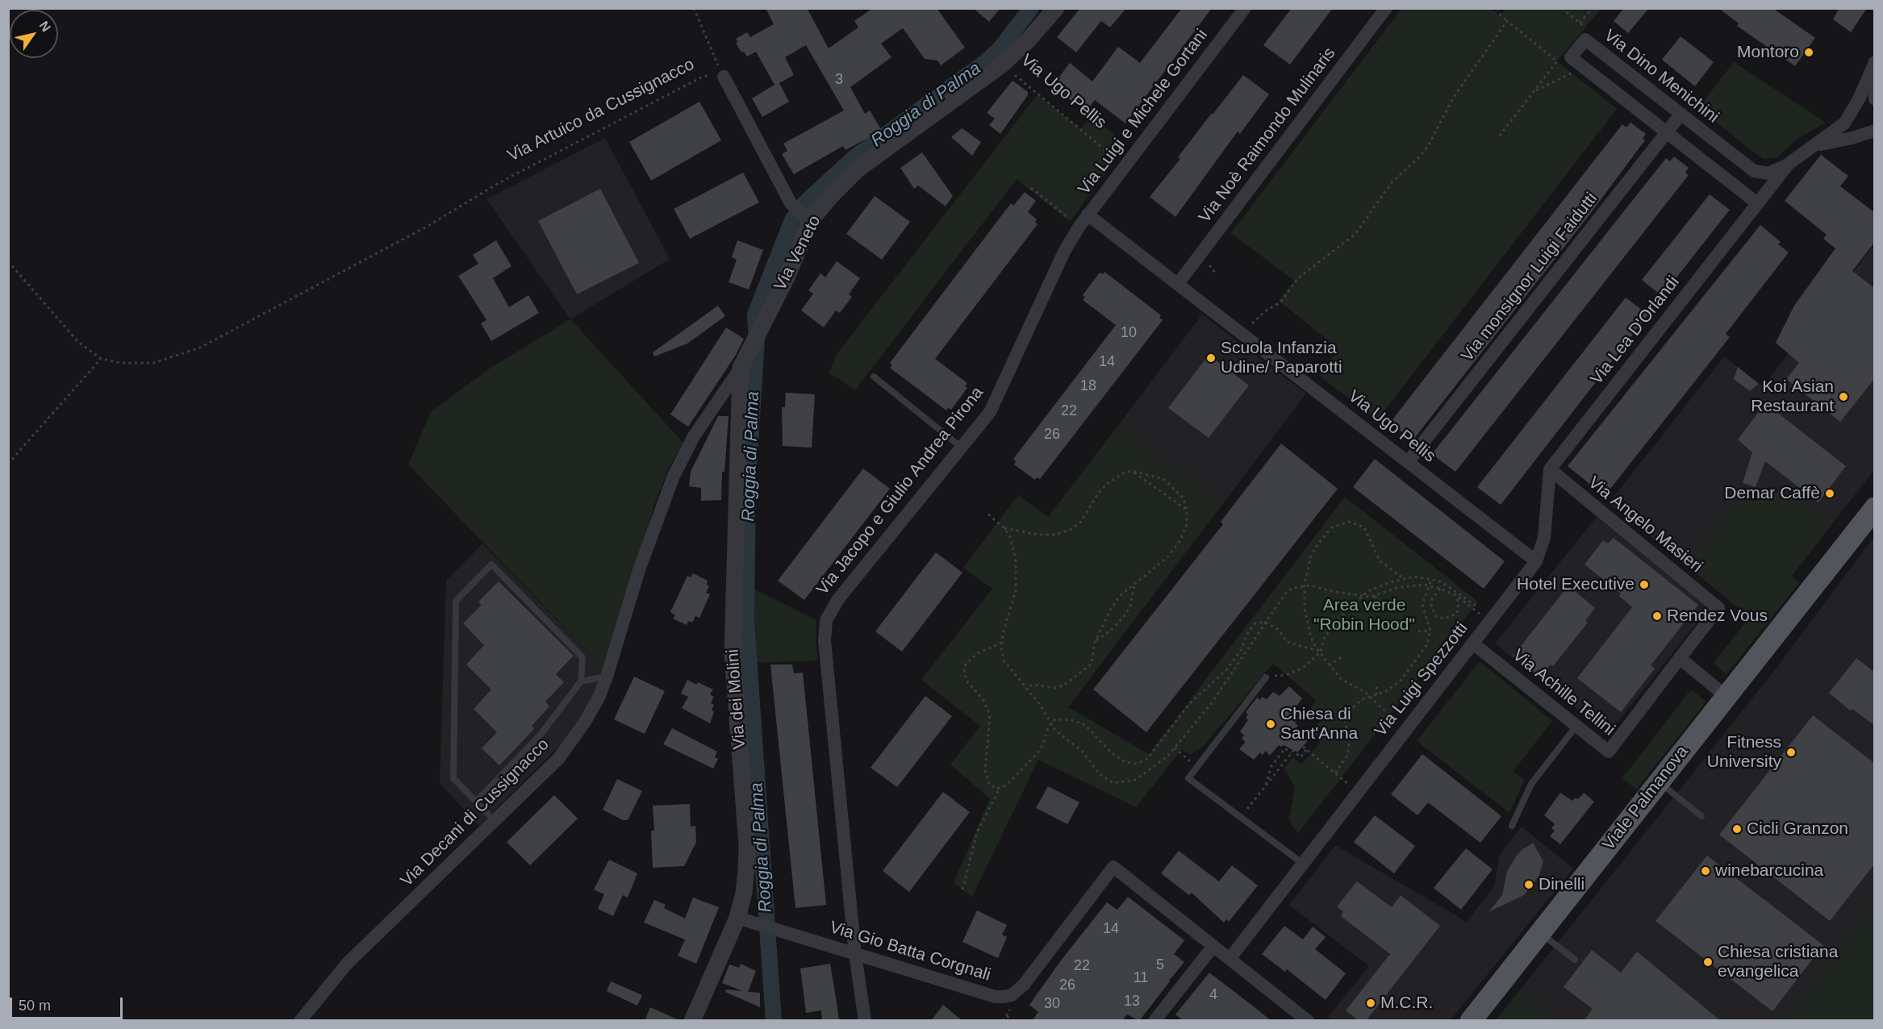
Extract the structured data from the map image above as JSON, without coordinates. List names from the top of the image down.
{
  "streets": {
    "main road": ["Viale Palmanova"],
    "street": [
      "Via Dino Menichini",
      "Via Ugo Pellis",
      "Via Luigi e Michele Gortani",
      "Via Noè Raimondo Mulinaris",
      "Via Veneto",
      "Via monsignor Luigi Faidutti",
      "Via Lea D'Orlandi",
      "Via Jacopo e Giulio Andrea Pirona",
      "Via Angelo Masieri",
      "Via Luigi Spezzotti",
      "Via Achille Tellini",
      "Via dei Molini",
      "Via Decani di Cussignacco",
      "Via Gio Batta Corgnali"
    ],
    "path": ["Via Artuico da Cussignacco"]
  },
  "crossings": [
    ["Via Dino Menichini", "Via monsignor Luigi Faidutti"],
    ["Via Dino Menichini", "Via Lea D'Orlandi"],
    ["Via Ugo Pellis", "Via Luigi e Michele Gortani"],
    ["Via Ugo Pellis", "Via Noè Raimondo Mulinaris"],
    ["Via Ugo Pellis", "Via Veneto"],
    ["Via Ugo Pellis", "Via monsignor Luigi Faidutti"],
    ["Via Ugo Pellis", "Via Jacopo e Giulio Andrea Pirona"],
    ["Via Ugo Pellis", "Via Luigi Spezzotti"],
    ["Via Luigi e Michele Gortani", "Via Jacopo e Giulio Andrea Pirona"],
    ["Via Veneto", "Via dei Molini"],
    ["Via Veneto", "Via Decani di Cussignacco"],
    ["Via Lea D'Orlandi", "Via Angelo Masieri"],
    ["Via Jacopo e Giulio Andrea Pirona", "Via Gio Batta Corgnali"],
    ["Via Angelo Masieri", "Via Achille Tellini"],
    ["Via Luigi Spezzotti", "Via Achille Tellini"],
    ["Via Luigi Spezzotti", "Via Gio Batta Corgnali"],
    ["Via dei Molini", "Via Decani di Cussignacco"],
    ["Via dei Molini", "Via Gio Batta Corgnali"]
  ],
  "water": ["Roggia di Palma"],
  "parks": ["Area verde \"Robin Hood\""],
  "places": [
    "Montoro",
    "Scuola Infanzia Udine/ Paparotti",
    "Koi Asian Restaurant",
    "Demar Caffè",
    "Hotel Executive",
    "Rendez Vous",
    "Chiesa di Sant'Anna",
    "Fitness University",
    "Cicli Granzon",
    "winebarcucina",
    "Dinelli",
    "Chiesa cristiana evangelica",
    "M.C.R."
  ],
  "house_numbers": [
    "3",
    "10",
    "14",
    "18",
    "22",
    "26",
    "14",
    "5",
    "22",
    "11",
    "26",
    "4",
    "13",
    "30"
  ],
  "scale_bar": "50 m",
  "north": "top right"
}
